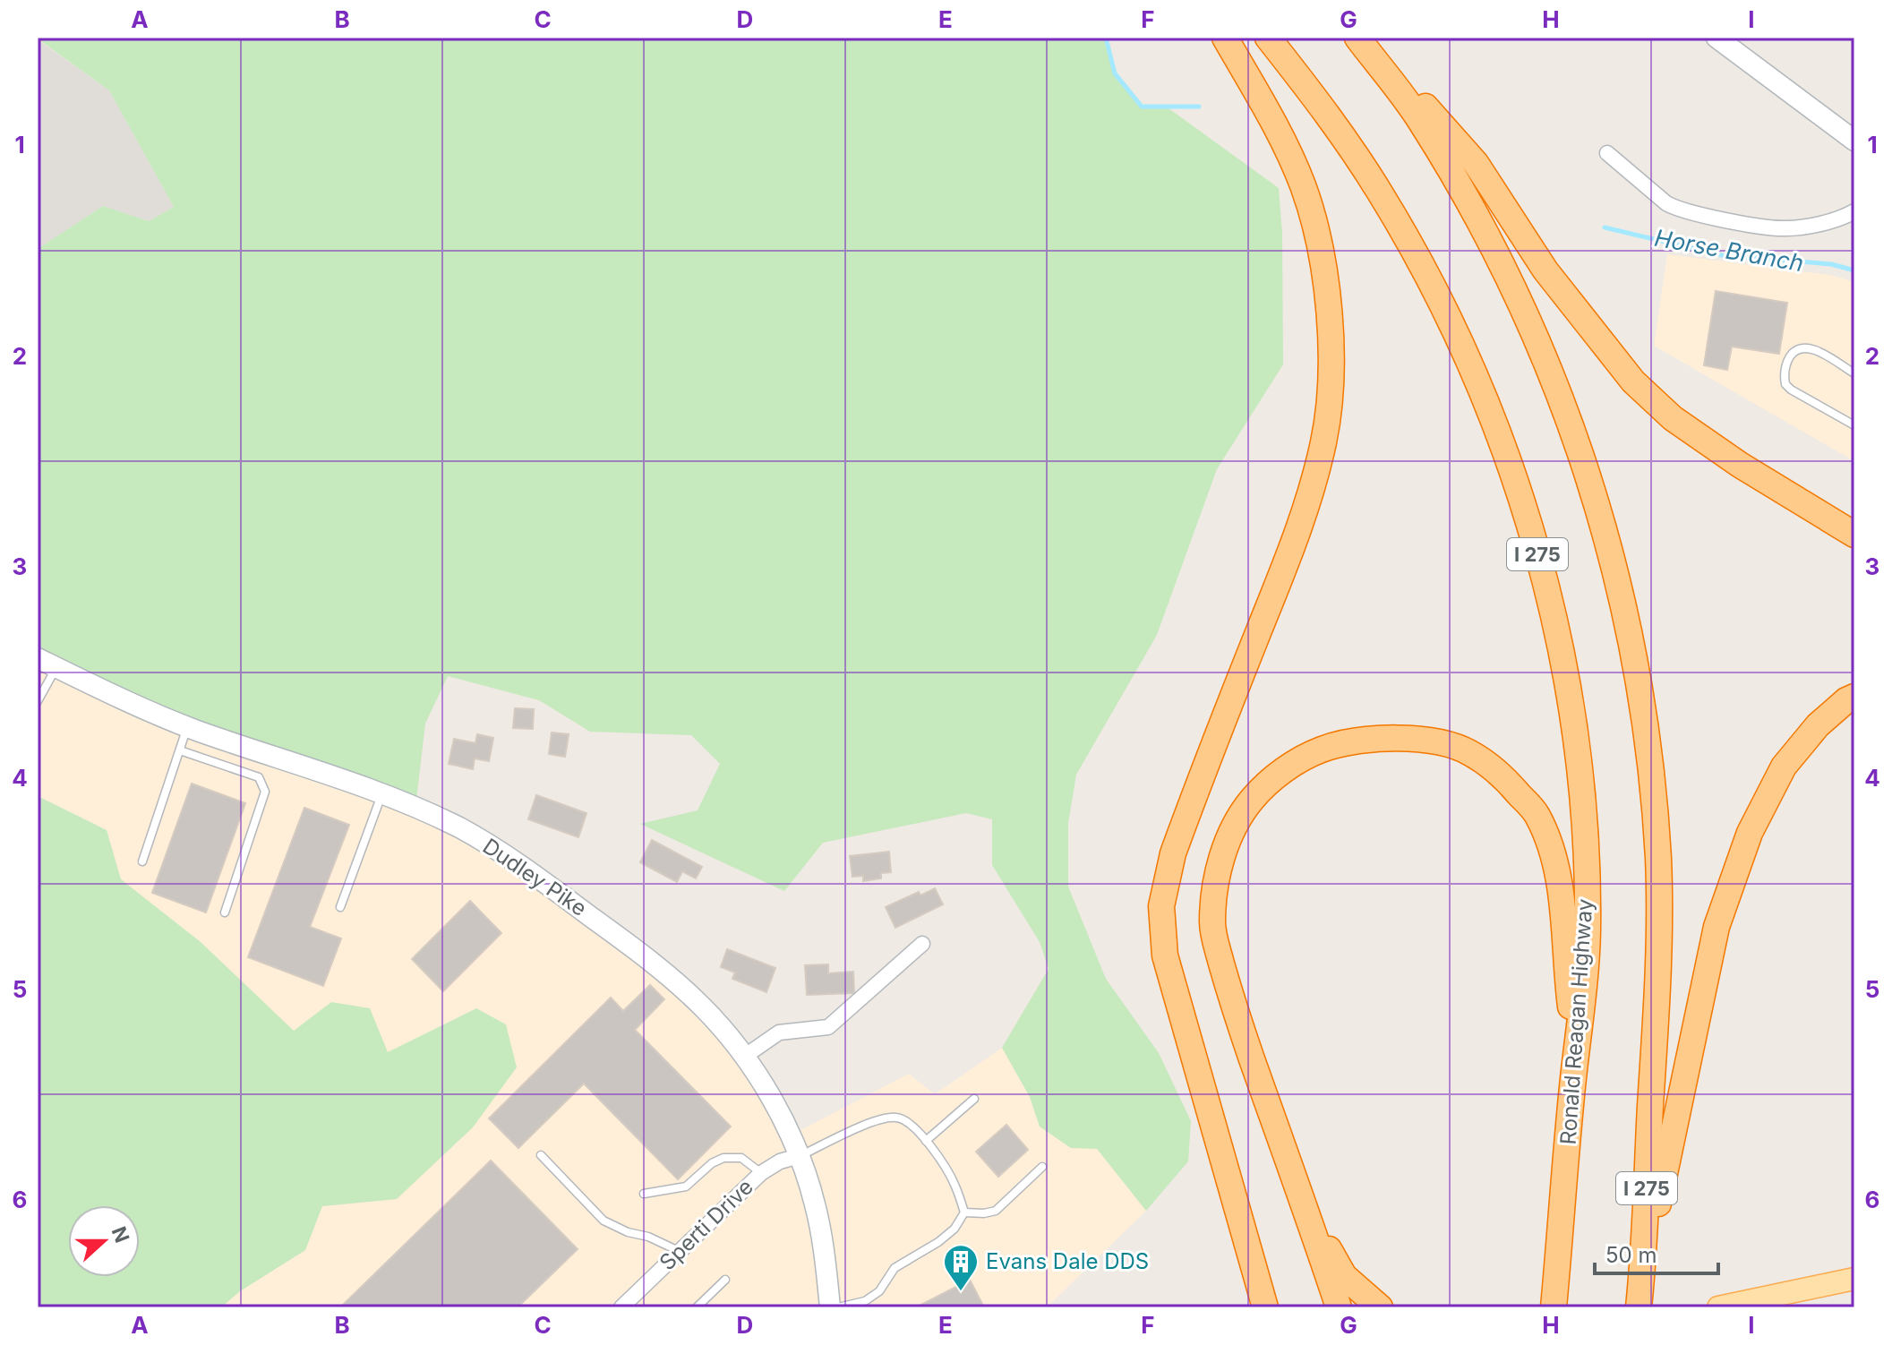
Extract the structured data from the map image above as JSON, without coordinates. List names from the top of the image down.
{
  "streets": {
    "highway": ["I 275", "Ronald Reagan Highway"],
    "street": ["Dudley Pike", "Sperti Drive"]
  },
  "crossings": [
    ["Dudley Pike", "Sperti Drive"]
  ],
  "water": ["Horse Branch"],
  "places": {
    "building": ["Evans Dale DDS"]
  },
  "scale_bar": "50 m",
  "north": "right",
  "grid": {
    "columns": [
      "A",
      "B",
      "C",
      "D",
      "E",
      "F",
      "G",
      "H",
      "I"
    ],
    "rows": [
      "1",
      "2",
      "3",
      "4",
      "5",
      "6"
    ]
  }
}
